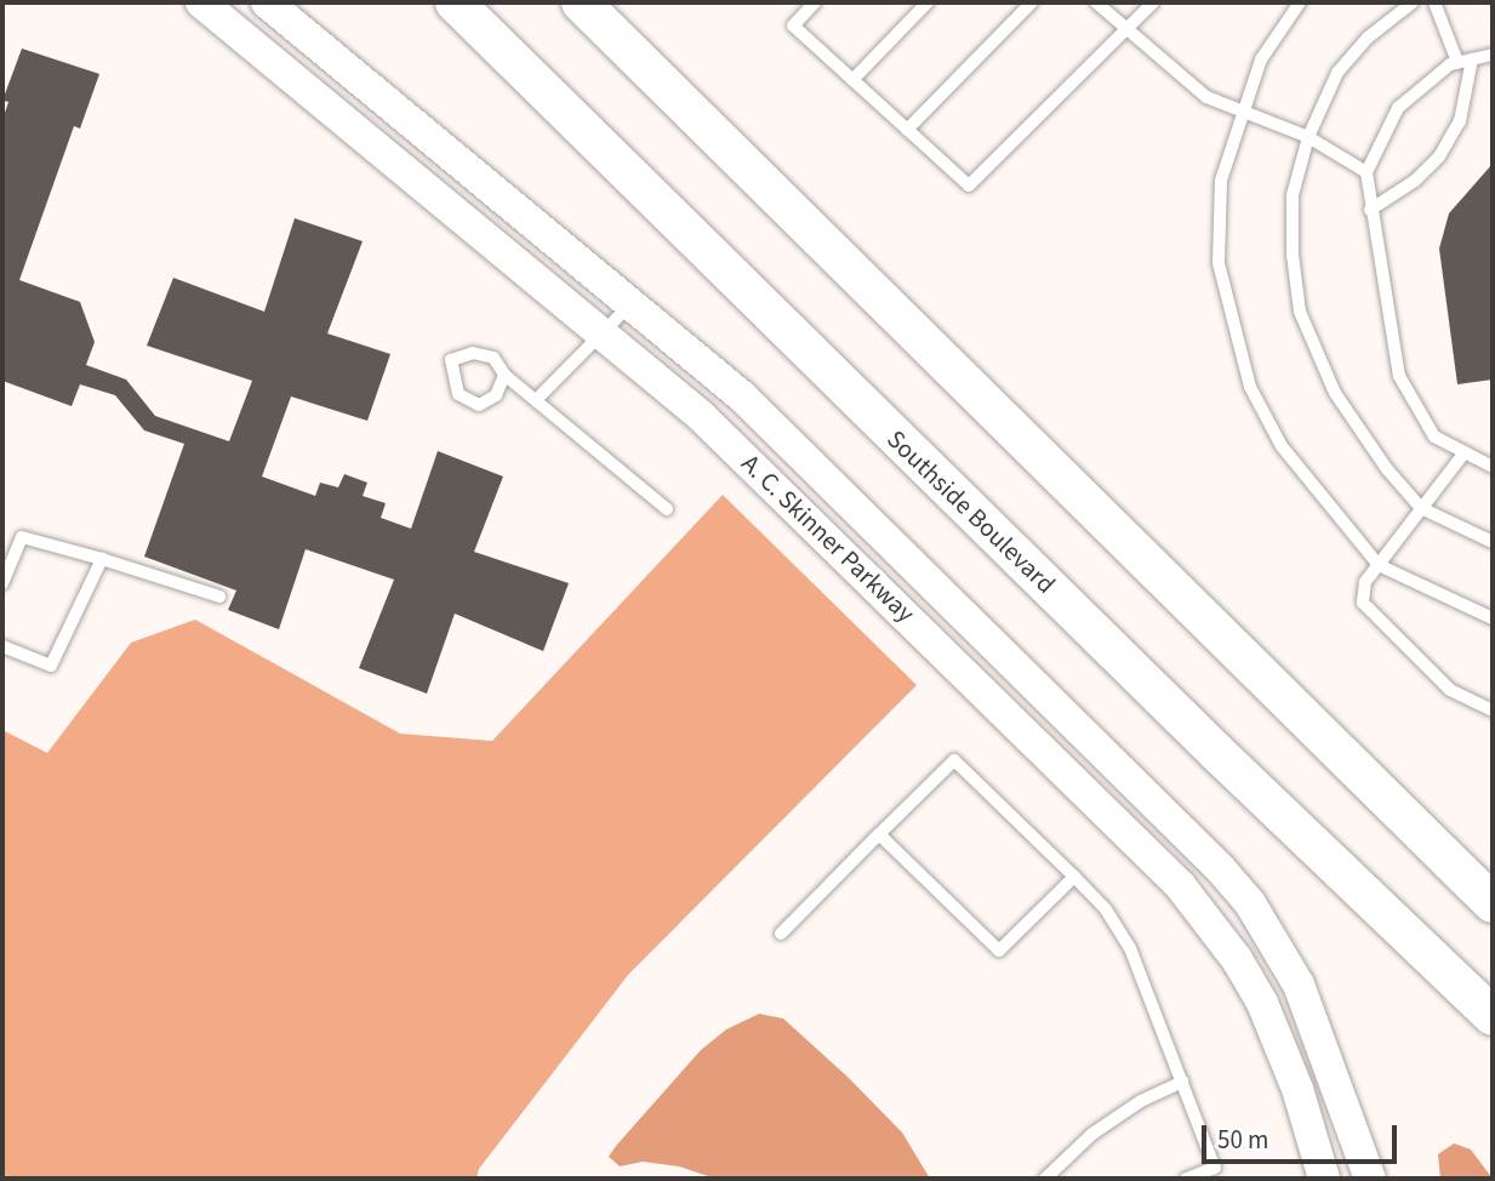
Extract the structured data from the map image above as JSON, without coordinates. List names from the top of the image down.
{
  "streets": {
    "highway": ["Southside Boulevard"],
    "main road": ["A. C. Skinner Parkway"]
  },
  "scale_bar": "50 m"
}
